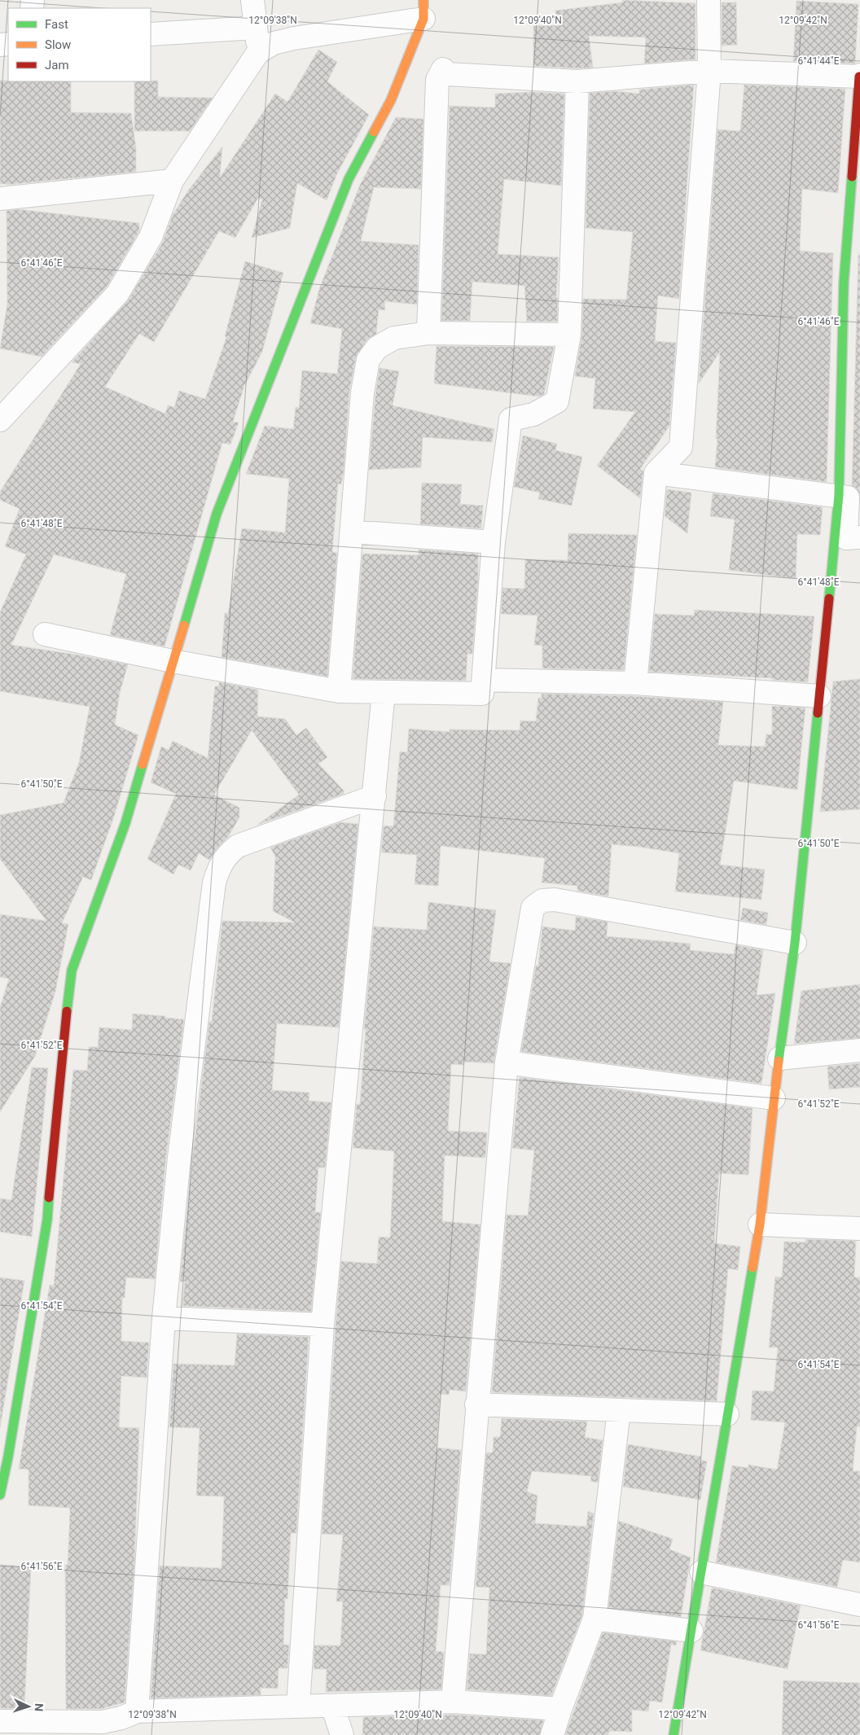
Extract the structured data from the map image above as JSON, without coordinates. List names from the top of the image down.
{
  "legend": ["Fast", "Slow", "Jam"],
  "north": "right",
  "coordinates": [
    "12°09'38\"N",
    "12°09'40\"N",
    "12°09'42\"N",
    "6°41'44\"E",
    "6°41'46\"E",
    "6°41'48\"E",
    "6°41'50\"E",
    "6°41'52\"E",
    "6°41'54\"E",
    "6°41'56\"E"
  ]
}
